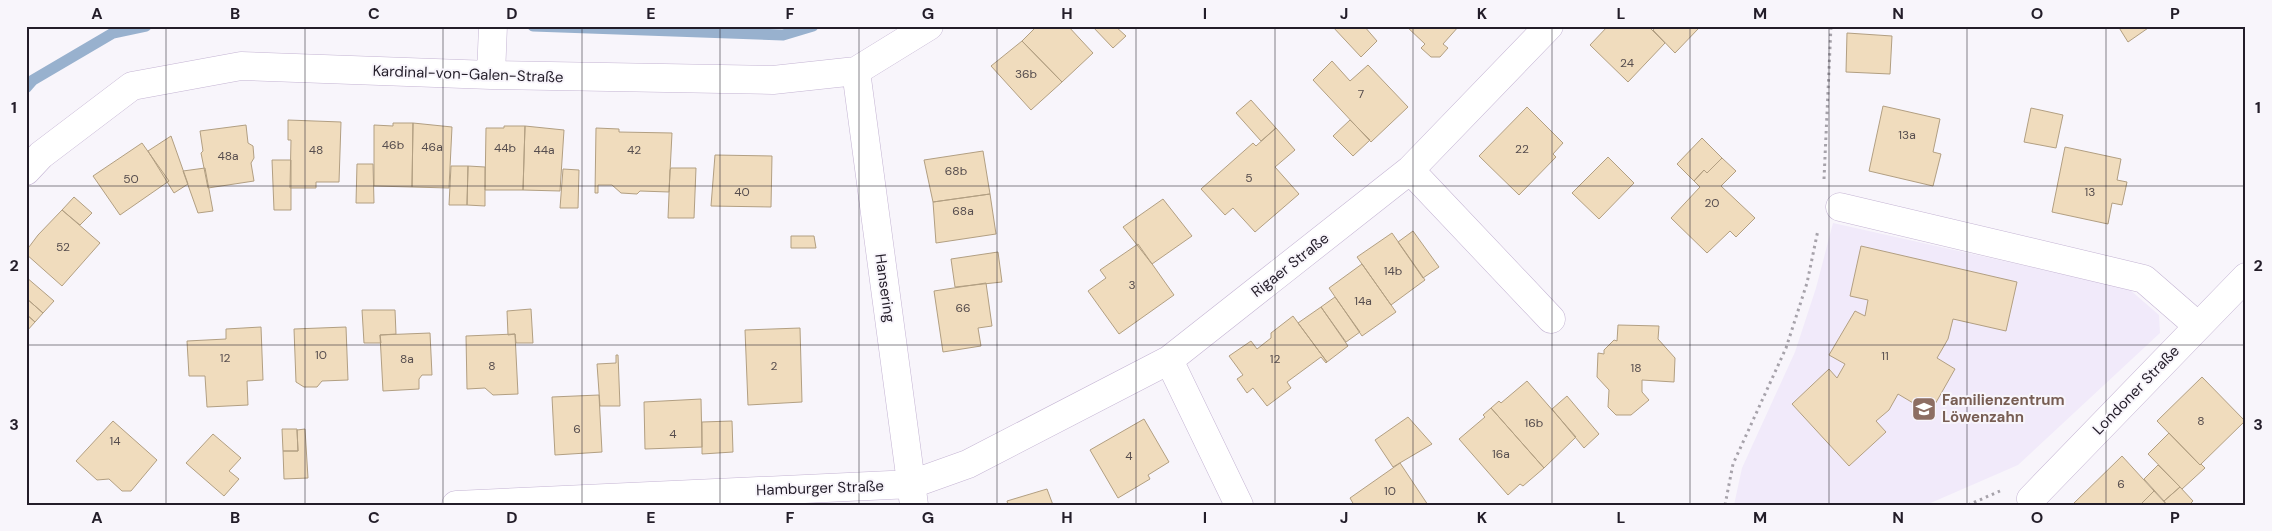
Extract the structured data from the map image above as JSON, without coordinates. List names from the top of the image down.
{
  "streets": {
    "street": [
      "Kardinal-von-Galen-Straße",
      "Rigaer Straße",
      "Hansering",
      "Londoner Straße",
      "Hamburger Straße"
    ]
  },
  "crossings": [
    ["Kardinal-von-Galen-Straße", "Hansering"],
    ["Rigaer Straße", "Hansering"],
    ["Rigaer Straße", "Hamburger Straße"],
    ["Hansering", "Hamburger Straße"]
  ],
  "places": {
    "school or university": ["Familienzentrum Löwenzahn"]
  },
  "house_numbers": [
    "24",
    "36b",
    "7",
    "13a",
    "46b",
    "46a",
    "44b",
    "22",
    "48",
    "44a",
    "42",
    "48a",
    "68b",
    "5",
    "50",
    "40",
    "13",
    "20",
    "68a",
    "52",
    "14b",
    "3",
    "14a",
    "66",
    "10",
    "11",
    "12",
    "8a",
    "12",
    "8",
    "2",
    "18",
    "8",
    "16b",
    "6",
    "4",
    "14",
    "16a",
    "4",
    "6",
    "10"
  ],
  "grid": {
    "columns": [
      "A",
      "B",
      "C",
      "D",
      "E",
      "F",
      "G",
      "H",
      "I",
      "J",
      "K",
      "L",
      "M",
      "N",
      "O",
      "P"
    ],
    "rows": ["1", "2", "3"]
  }
}
